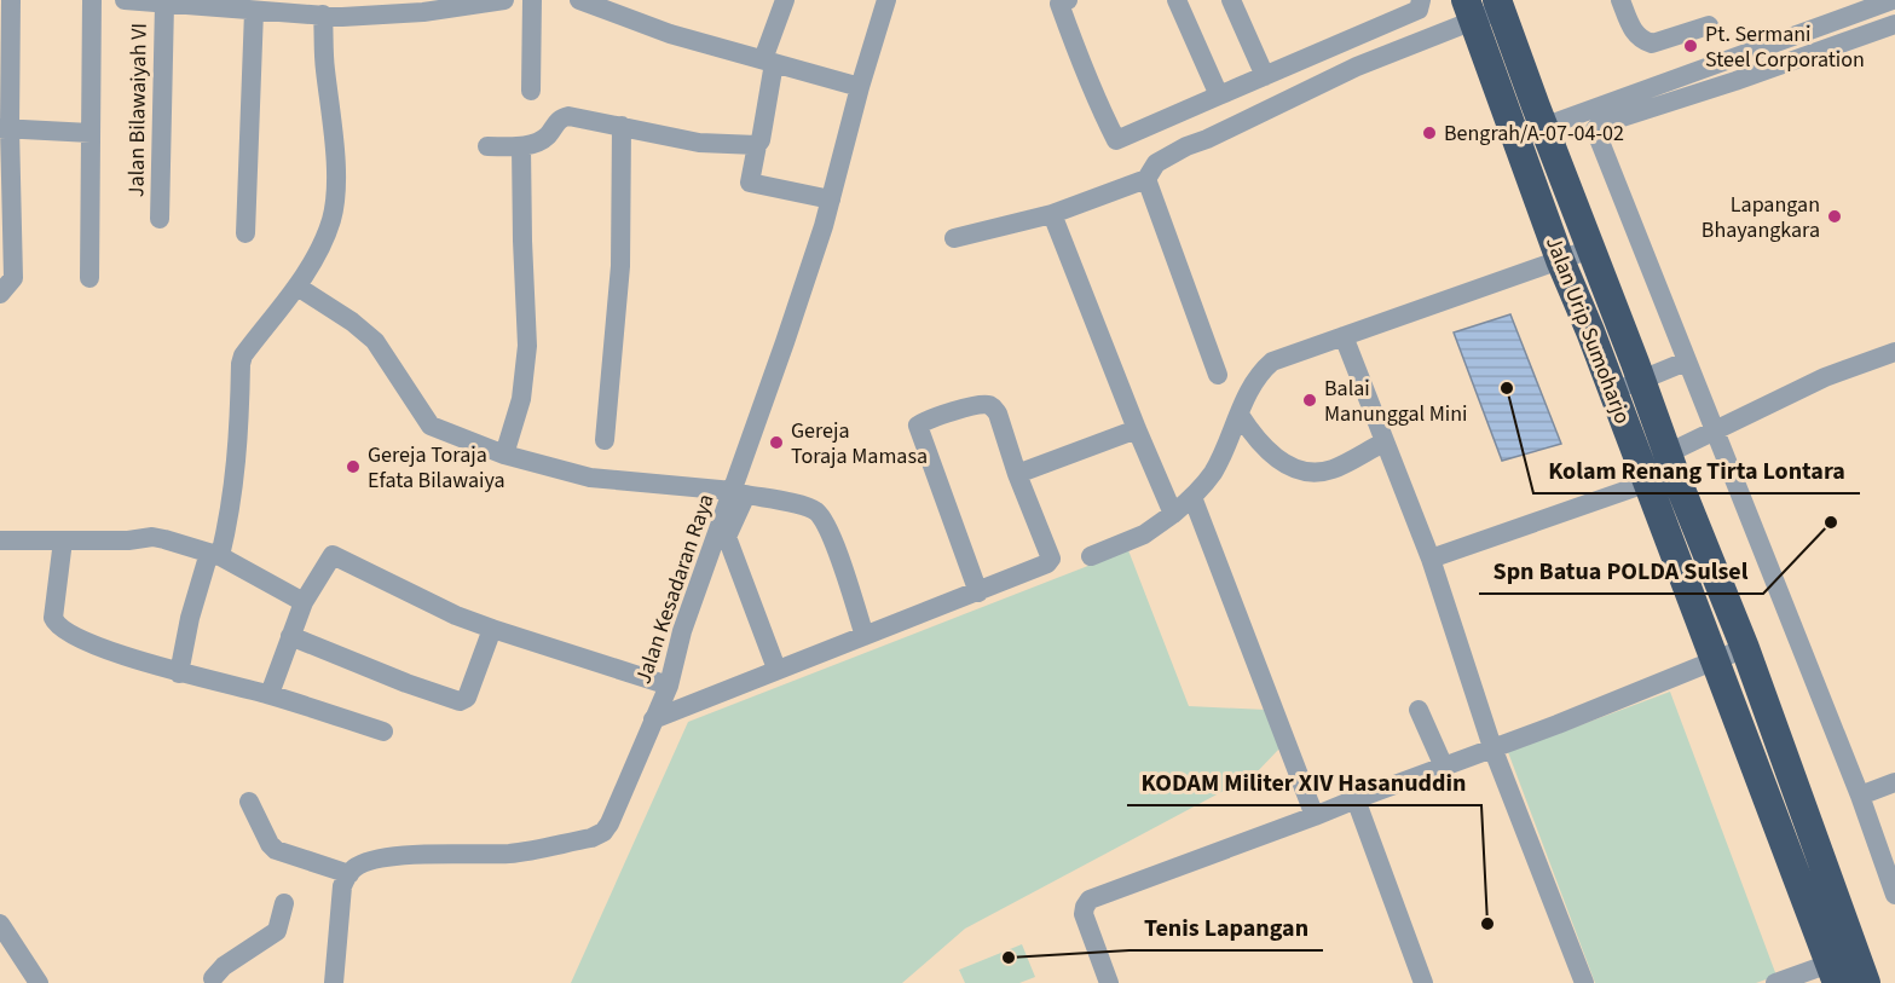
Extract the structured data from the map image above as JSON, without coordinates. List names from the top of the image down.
{
  "streets": {
    "highway": ["Jalan Urip Sumoharjo"],
    "street": ["Jalan Bilawaiyah VI", "Jalan Kesadaran Raya"]
  },
  "places": [
    "Pt. Sermani Steel Corporation",
    "Bengrah/A-07-04-02",
    "Lapangan Bhayangkara",
    "Kolam Renang Tirta Lontara",
    "Balai Manunggal Mini",
    "Gereja Toraja Mamasa",
    "Gereja Toraja Efata Bilawaiya",
    "Spn Batua POLDA Sulsel",
    "KODAM Militer XIV Hasanuddin",
    "Tenis Lapangan"
  ]
}
